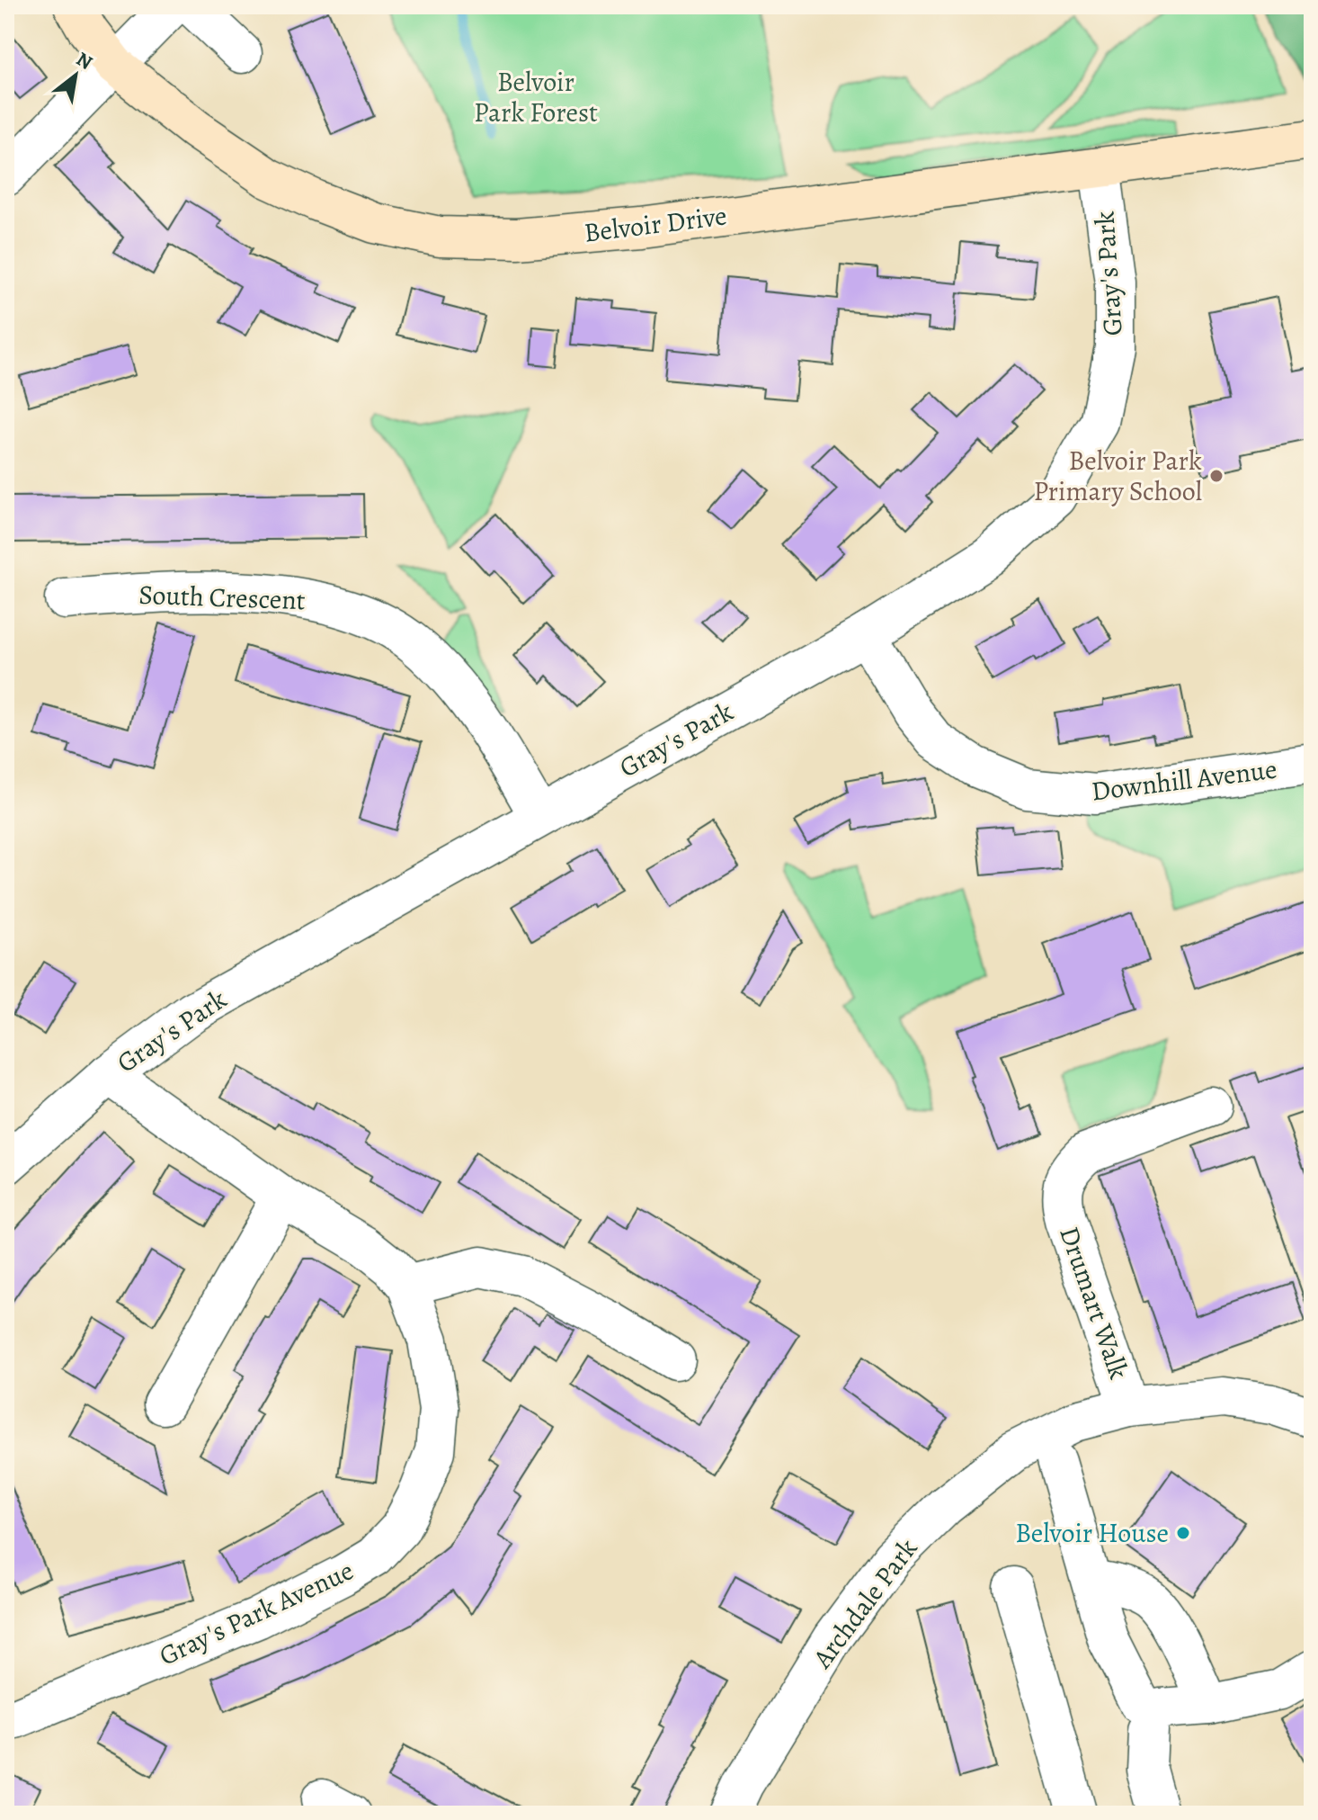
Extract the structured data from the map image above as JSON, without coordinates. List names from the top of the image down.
{
  "streets": {
    "street": [
      "Belvoir Drive",
      "Gray's Park",
      "South Crescent",
      "Downhill Avenue",
      "Drumart Walk",
      "Archdale Park",
      "Gray's Park Avenue"
    ]
  },
  "crossings": [
    ["Belvoir Drive", "Gray's Park"],
    ["Gray's Park", "South Crescent"],
    ["Gray's Park", "Downhill Avenue"],
    ["Gray's Park", "Gray's Park Avenue"],
    ["Drumart Walk", "Archdale Park"]
  ],
  "parks": ["Belvoir Park Forest"],
  "places": ["Belvoir Park Primary School", "Belvoir House"],
  "north": "top right"
}
